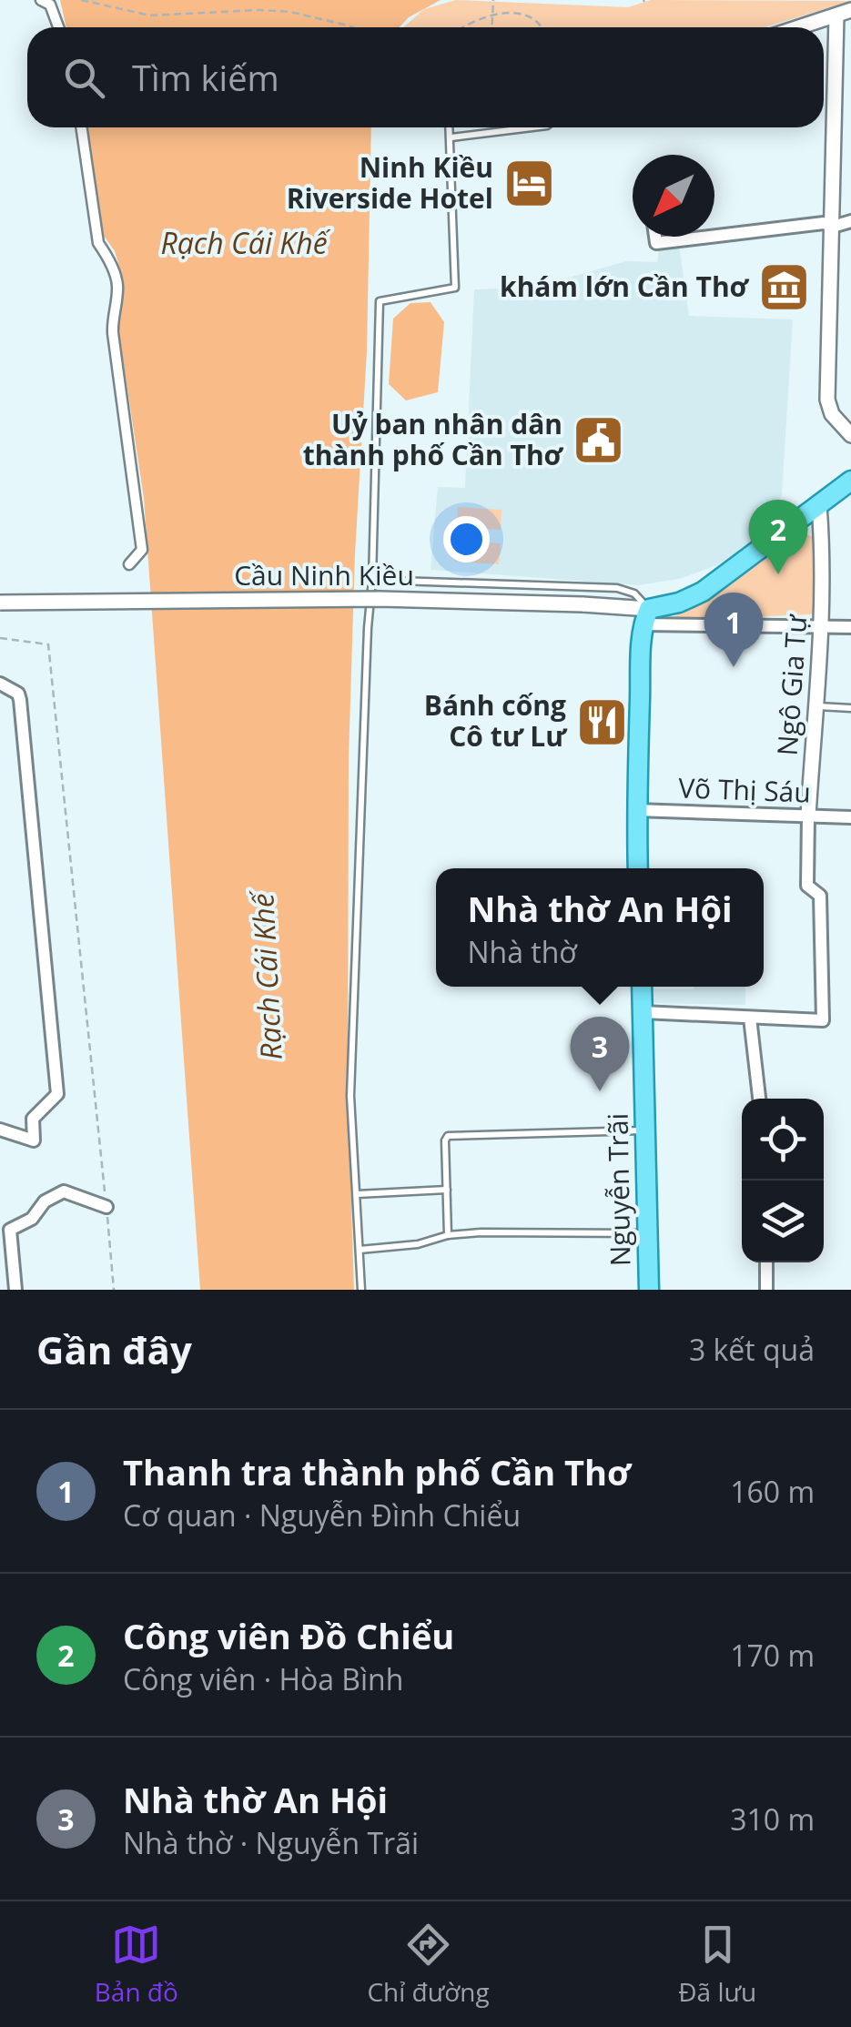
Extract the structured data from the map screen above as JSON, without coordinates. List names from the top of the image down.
{
  "streets": {
    "main road": ["Nguyễn Trãi"],
    "street": ["Cầu Ninh Kiều", "Ngô Gia Tự", "Võ Thị Sáu"]
  },
  "crossings": [
    ["Ngô Gia Tự", "Võ Thị Sáu"]
  ],
  "water": ["Rạch Cái Khế"],
  "places": {
    "hotel": ["Ninh Kiều Riverside Hotel"],
    "museum": ["khám lớn Cần Thơ"],
    "public building": ["Uỷ ban nhân dân thành phố Cần Thơ"],
    "restaurant": ["Bánh cống Cô tư Lư"]
  },
  "north": "bottom left",
  "page": {
    "search": "Tìm kiếm",
    "pins": ["2", "1", "3"],
    "popup": ["Nhà thờ An Hội", "Nhà thờ"],
    "heading": ["Gần đây", "3 kết quả"],
    "list": [
      {
        "mark": "1",
        "name": "Thanh tra thành phố Cần Thơ",
        "note": "Cơ quan · Nguyễn Đình Chiểu",
        "value": "160 m"
      },
      {
        "mark": "2",
        "name": "Công viên Đồ Chiểu",
        "note": "Công viên · Hòa Bình",
        "value": "170 m"
      },
      {
        "mark": "3",
        "name": "Nhà thờ An Hội",
        "note": "Nhà thờ · Nguyễn Trãi",
        "value": "310 m"
      }
    ],
    "nav": ["Bản đồ", "Chỉ đường", "Đã lưu"]
  }
}
